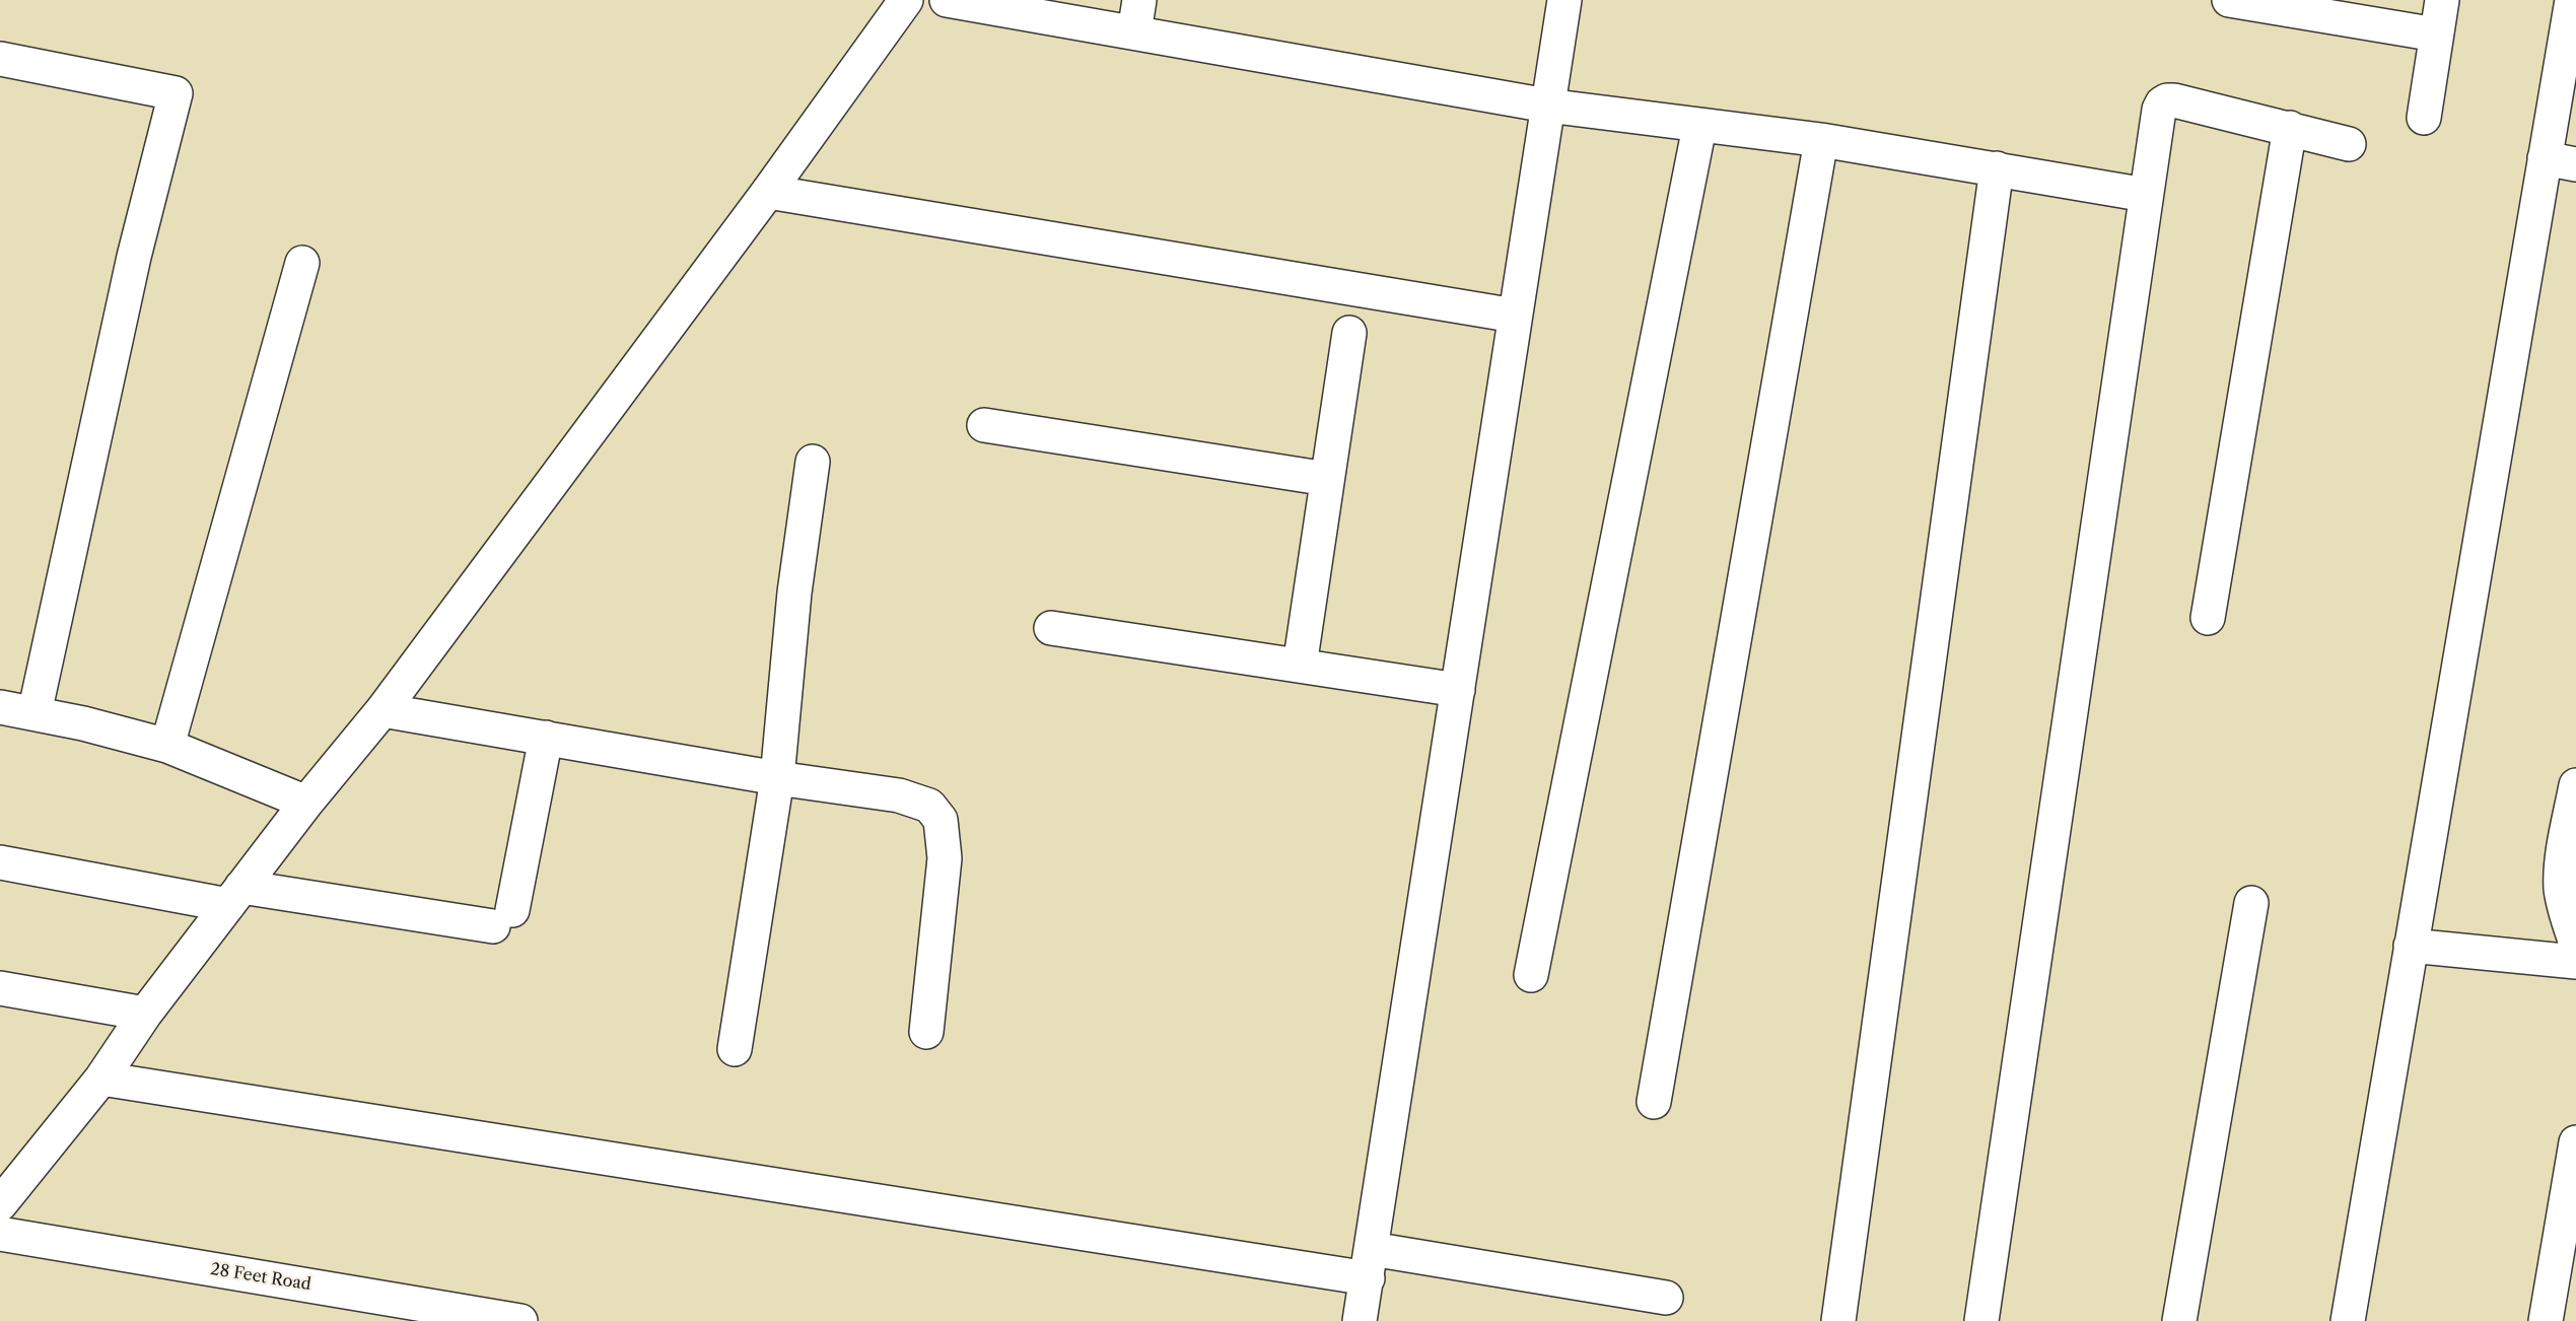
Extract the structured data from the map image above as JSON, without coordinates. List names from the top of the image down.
{
  "streets": {
    "street": ["28 Feet Road"]
  }
}
